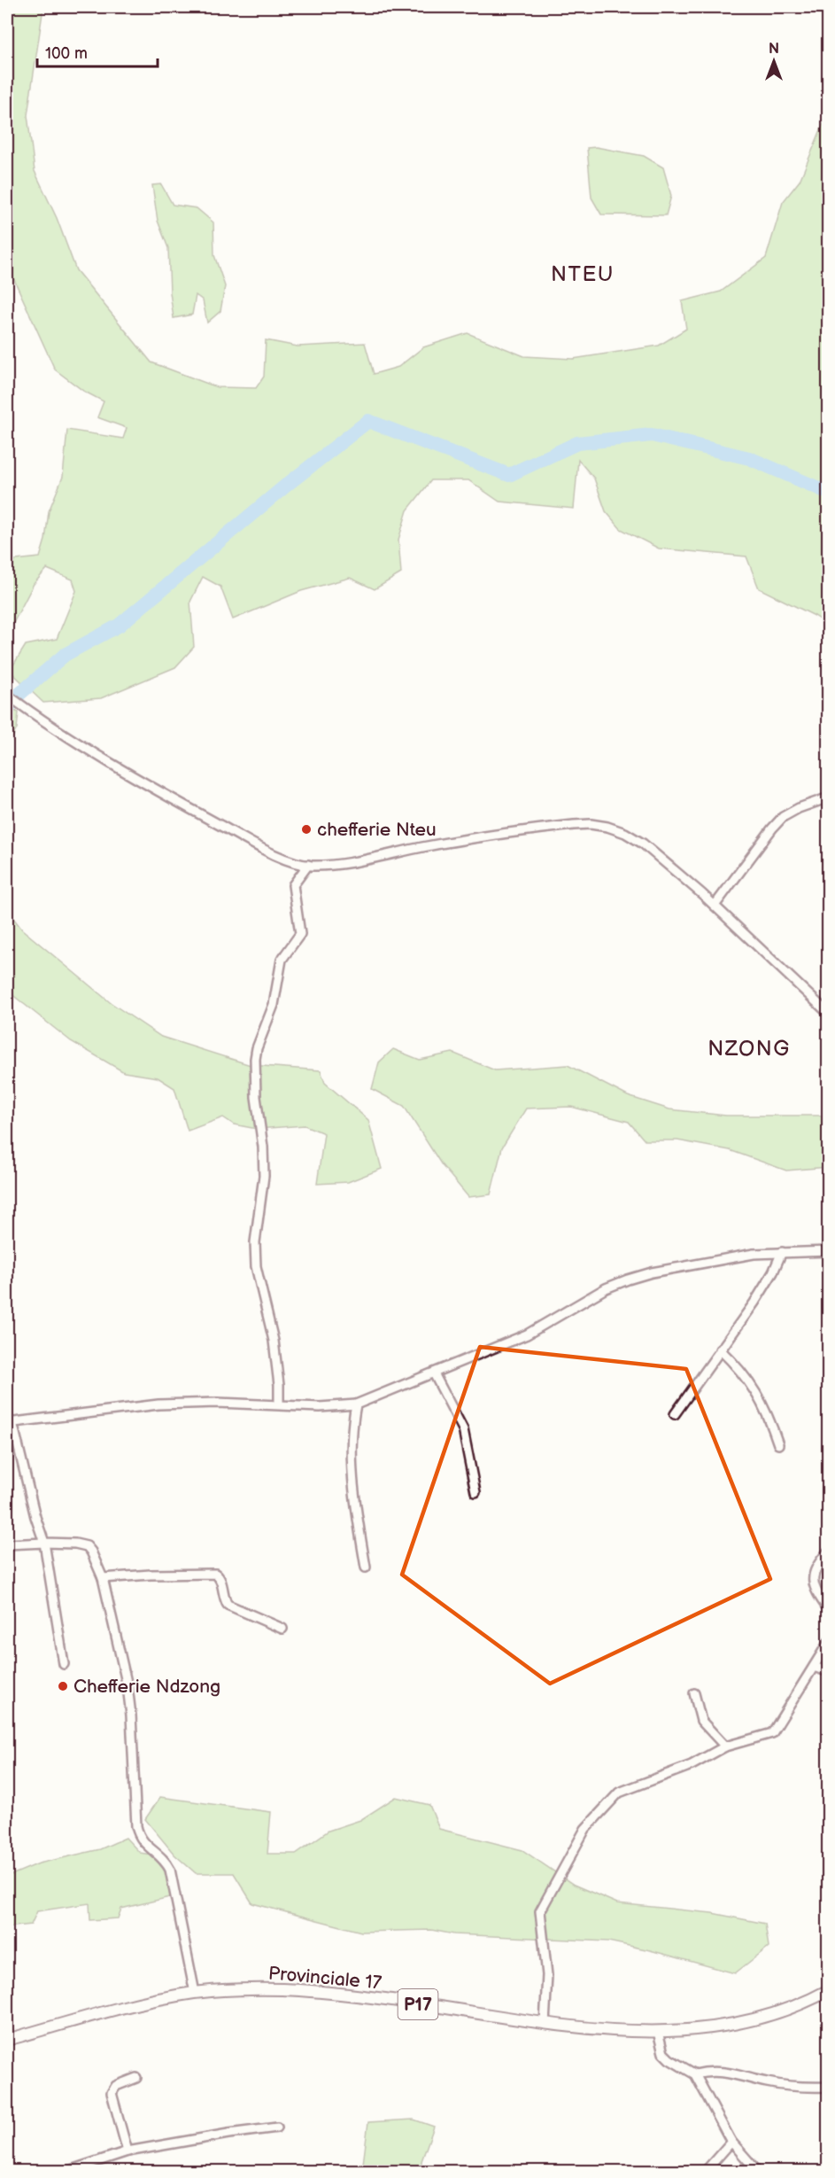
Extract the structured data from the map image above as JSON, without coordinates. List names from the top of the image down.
{
  "streets": {
    "main road": ["Provinciale 17", "P17"]
  },
  "districts": ["NTEU", "NZONG"],
  "places": ["chefferie Nteu", "Chefferie Ndzong"],
  "scale_bar": "100 m",
  "north": "top"
}
